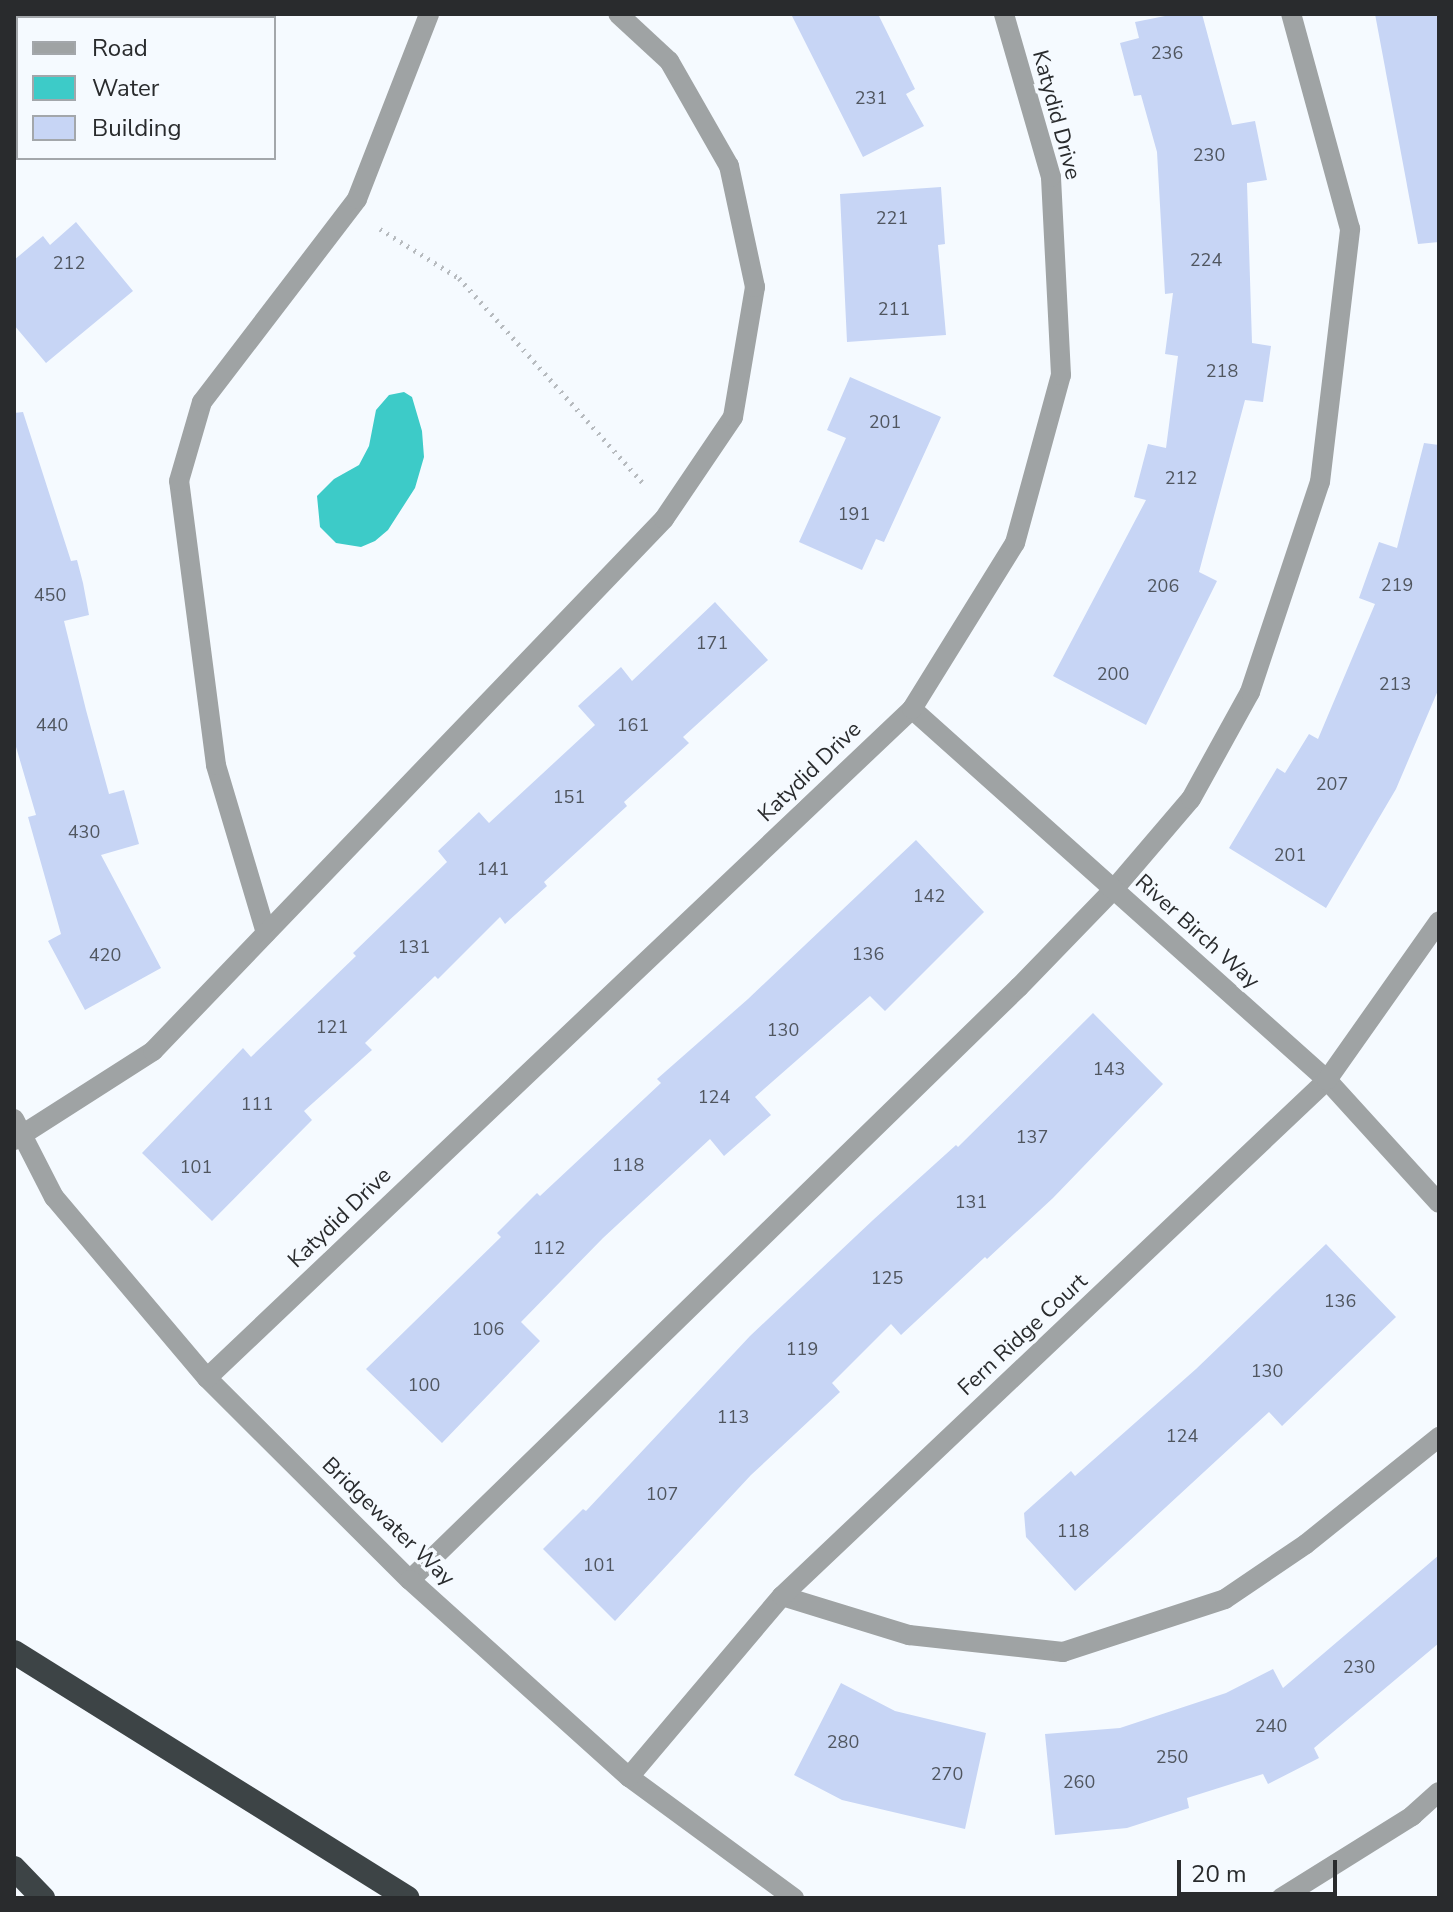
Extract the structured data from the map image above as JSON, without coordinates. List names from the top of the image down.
{
  "streets": {
    "street": [
      "Katydid Drive",
      "River Birch Way",
      "Fern Ridge Court",
      "Bridgewater Way"
    ]
  },
  "crossings": [
    ["Katydid Drive", "River Birch Way"],
    ["Katydid Drive", "Bridgewater Way"],
    ["River Birch Way", "Fern Ridge Court"],
    ["Fern Ridge Court", "Bridgewater Way"]
  ],
  "house_numbers": [
    "236",
    "231",
    "230",
    "221",
    "224",
    "212",
    "211",
    "218",
    "201",
    "212",
    "191",
    "219",
    "206",
    "450",
    "171",
    "200",
    "213",
    "440",
    "161",
    "207",
    "151",
    "430",
    "201",
    "141",
    "142",
    "131",
    "136",
    "420",
    "121",
    "130",
    "143",
    "124",
    "111",
    "137",
    "118",
    "101",
    "131",
    "112",
    "125",
    "136",
    "106",
    "119",
    "130",
    "100",
    "113",
    "124",
    "107",
    "118",
    "101",
    "230",
    "240",
    "280",
    "250",
    "270",
    "260"
  ],
  "legend": ["Road", "Water", "Building"],
  "scale_bar": "20 m"
}
